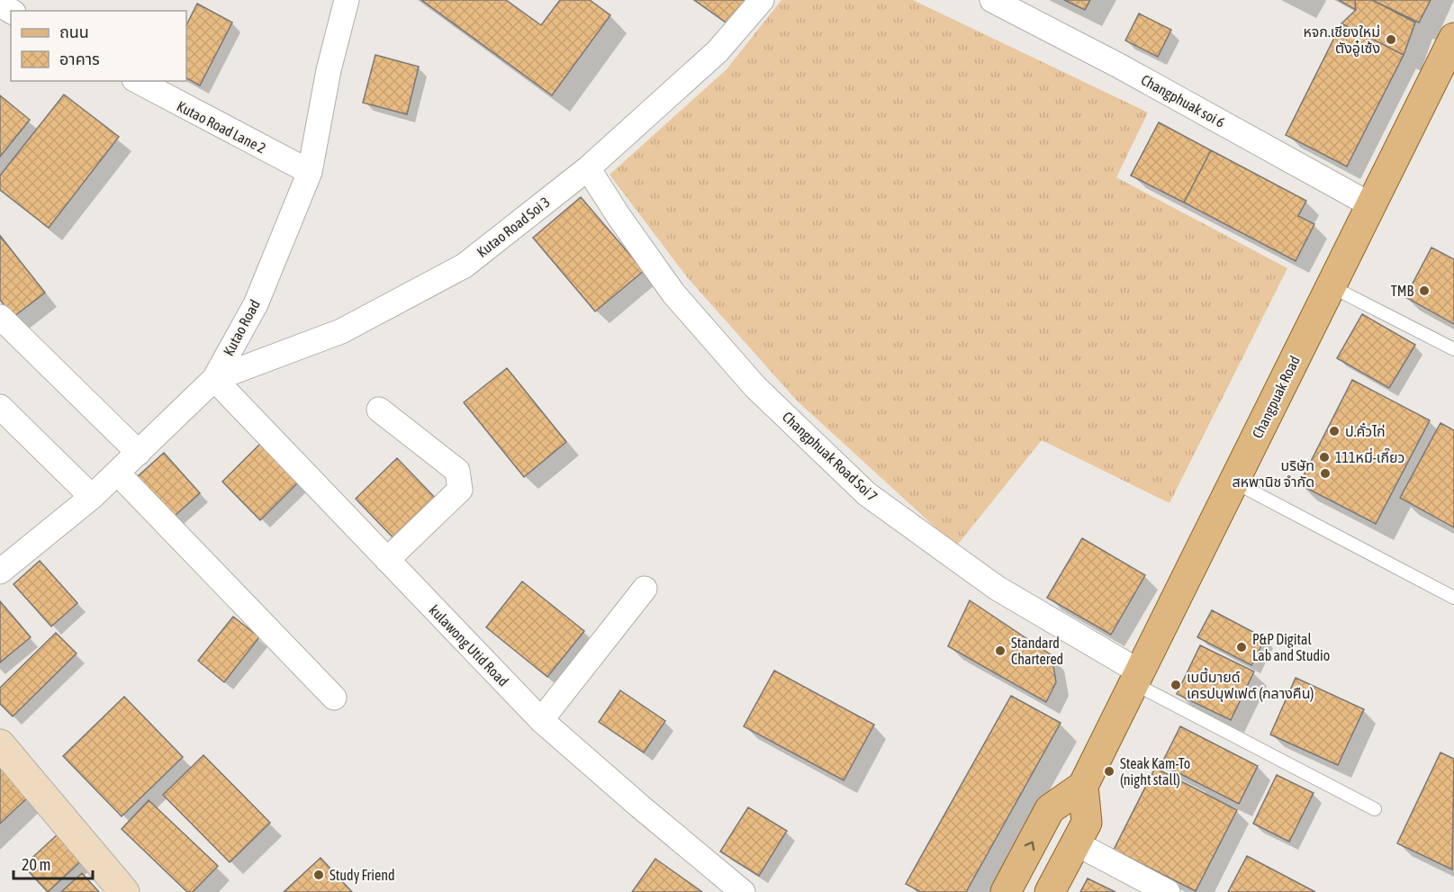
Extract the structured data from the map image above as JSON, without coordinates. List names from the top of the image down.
{
  "streets": {
    "main road": ["Changpuak Road"],
    "street": [
      "Changphuak soi 6",
      "Kutao Road Lane 2",
      "Kutao Road Soi 3",
      "Kutao Road",
      "Changphuak Road Soi 7",
      "kulawong Utid Road"
    ]
  },
  "crossings": [
    ["Changphuak soi 6", "Changpuak Road"],
    ["Kutao Road Lane 2", "Kutao Road"],
    ["Kutao Road Soi 3", "Kutao Road"],
    ["Kutao Road Soi 3", "Changphuak Road Soi 7"],
    ["Kutao Road Soi 3", "kulawong Utid Road"],
    ["Kutao Road", "kulawong Utid Road"],
    ["Changpuak Road", "Changphuak Road Soi 7"]
  ],
  "places": [
    "หจก.เชียงใหม่ ตังอู๋เซ้ง",
    "TMB",
    "ป.คั๋วไก่",
    "111หมี่-เกี๊ยว",
    "บริษัท สหพานิช จำกัด",
    "P&P Digital Lab and Studio",
    "Standard Chartered",
    "เบบี้มายด์ เครปบุฟเฟต์ (กลางคืน)",
    "Steak Kam-To (night stall)",
    "Study Friend"
  ],
  "legend": ["ถนน", "อาคาร"],
  "scale_bar": "20 m"
}
